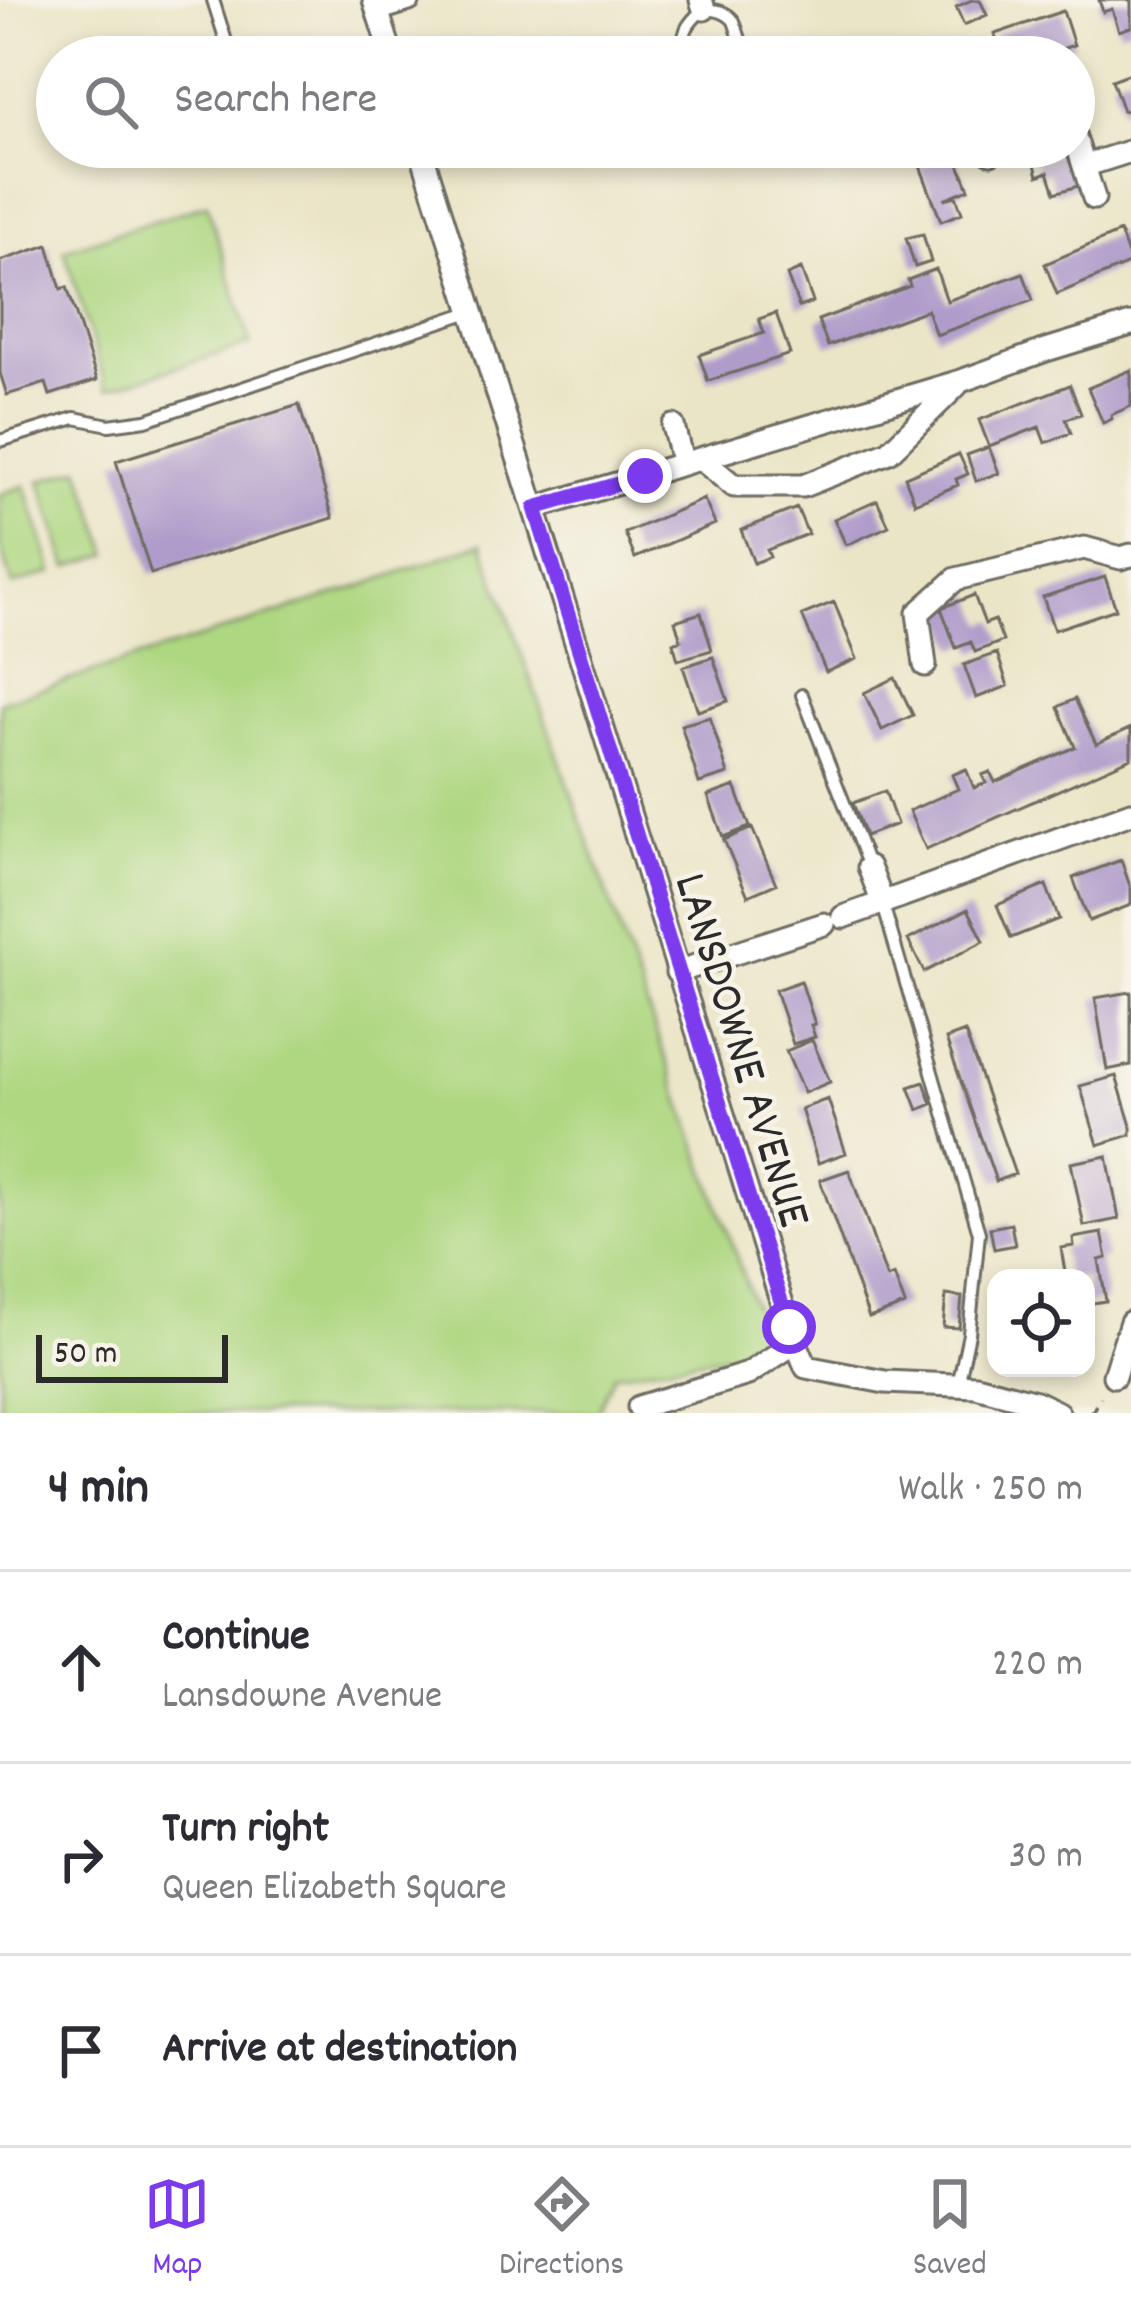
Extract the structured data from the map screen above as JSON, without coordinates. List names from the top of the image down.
{
  "streets": {
    "street": ["LANSDOWNE AVENUE"]
  },
  "scale_bar": "50 m",
  "page": {
    "search": "Search here",
    "scale": "50 m",
    "heading": ["4 min", "Walk · 250 m"],
    "list": [
      ["Continue", "Lansdowne Avenue", "220 m"],
      ["Turn right", "Queen Elizabeth Square", "30 m"],
      "Arrive at destination"
    ],
    "nav": ["Map", "Directions", "Saved"]
  }
}
